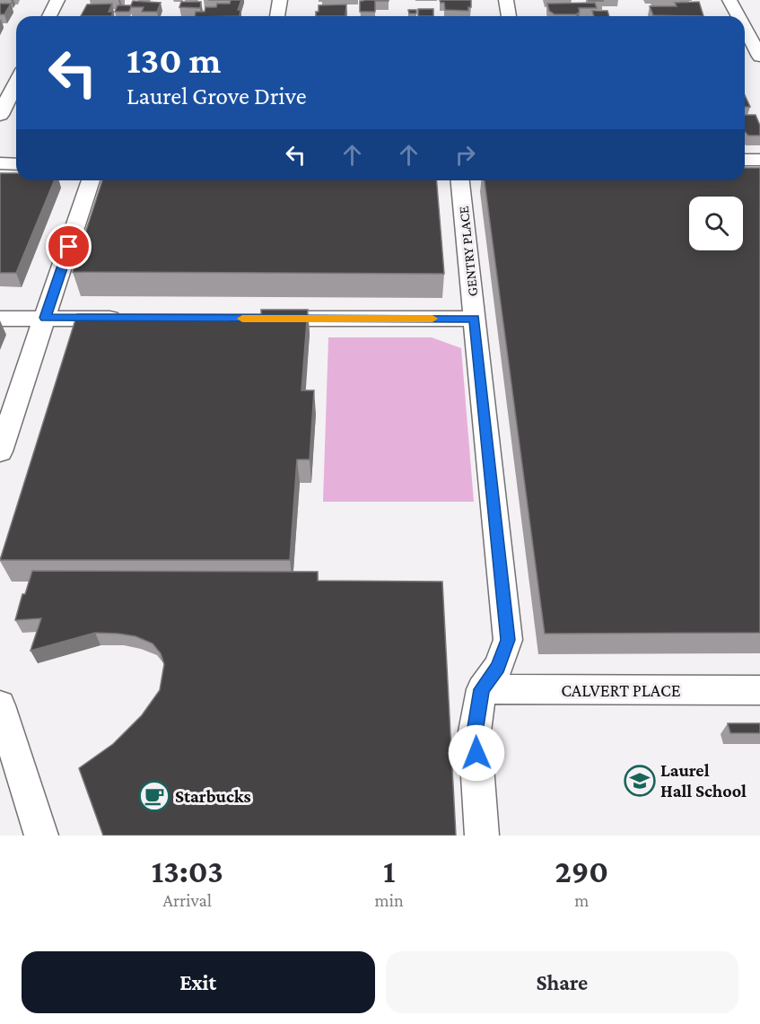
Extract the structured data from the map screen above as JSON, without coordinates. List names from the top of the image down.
{
  "streets": {
    "street": ["GENTRY PLACE", "CALVERT PLACE"]
  },
  "crossings": [
    ["GENTRY PLACE", "CALVERT PLACE"]
  ],
  "places": {
    "school or university": ["Laurel Hall School"],
    "cafe": ["Starbucks"]
  },
  "page": {
    "turn": ["130 m", "Laurel Grove Drive"],
    "eta": [
      "13:03",
      "Arrival",
      "1",
      "min",
      "290",
      "m"
    ],
    "buttons": ["Exit", "Share"]
  }
}
